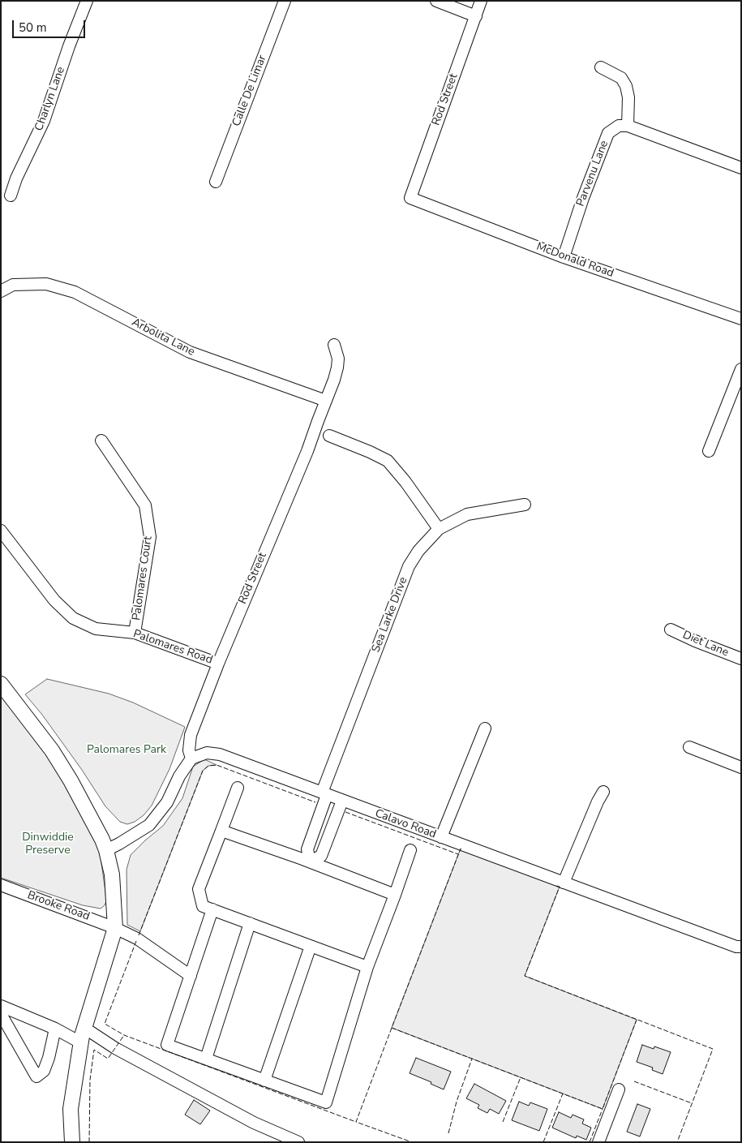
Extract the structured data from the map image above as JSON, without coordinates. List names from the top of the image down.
{
  "streets": {
    "street": [
      "Calle De Limar",
      "Charlyn Lane",
      "Rod Street",
      "Parvenu Lane",
      "McDonald Road",
      "Arbolita Lane",
      "Palomares Court",
      "Sea Larke Drive",
      "Diet Lane",
      "Palomares Road",
      "Calavo Road",
      "Brooke Road"
    ]
  },
  "crossings": [
    ["Rod Street", "McDonald Road"],
    ["Rod Street", "Arbolita Lane"],
    ["Rod Street", "Palomares Road"],
    ["Rod Street", "Calavo Road"],
    ["Parvenu Lane", "McDonald Road"],
    ["Palomares Court", "Palomares Road"],
    ["Sea Larke Drive", "Calavo Road"]
  ],
  "parks": ["Palomares Park", "Dinwiddie Preserve"],
  "scale_bar": "50 m"
}
